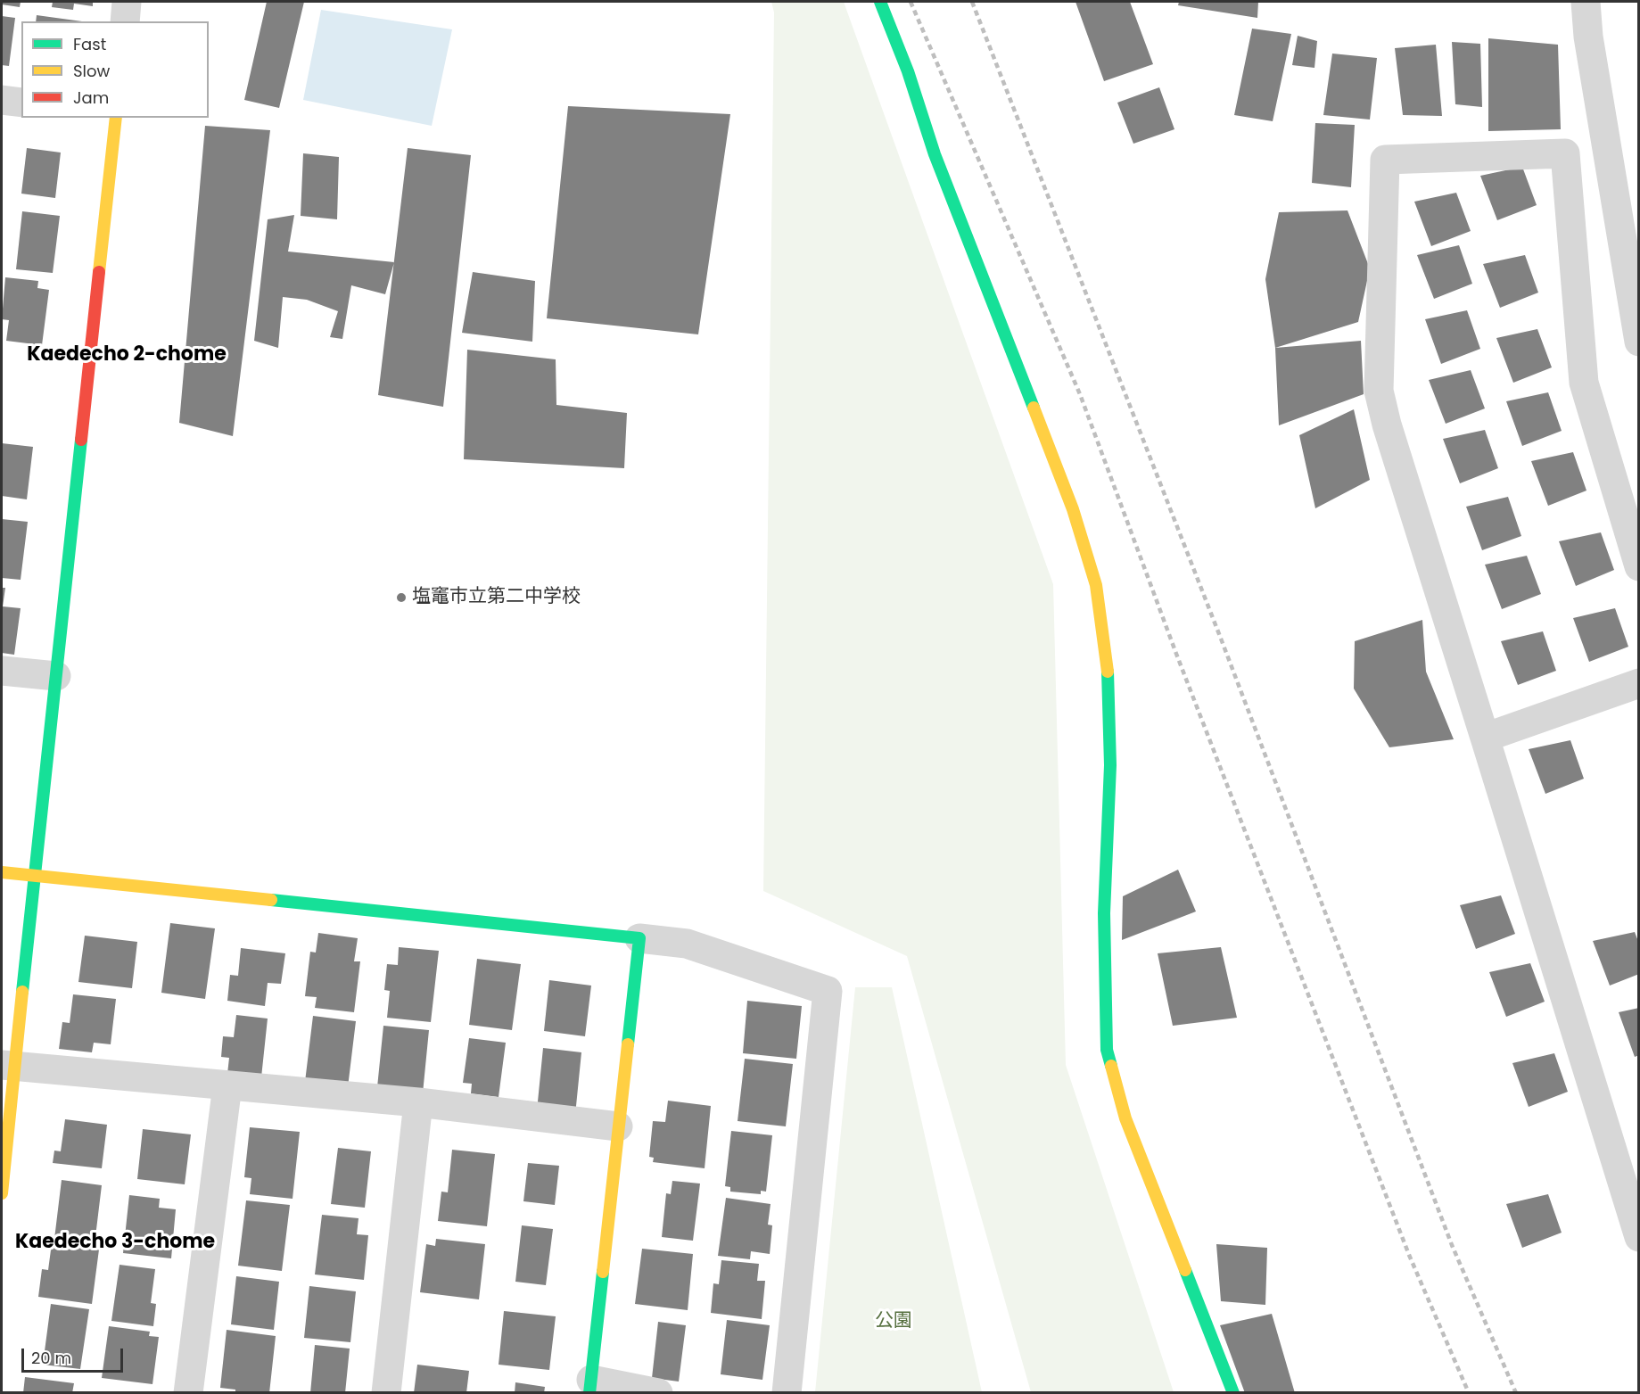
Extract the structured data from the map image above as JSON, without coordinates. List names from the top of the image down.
{
  "districts": ["Kaedecho 2-chome", "Kaedecho 3-chome"],
  "parks": ["公園"],
  "places": ["塩竈市立第二中学校"],
  "legend": ["Fast", "Slow", "Jam"],
  "scale_bar": "20 m"
}
